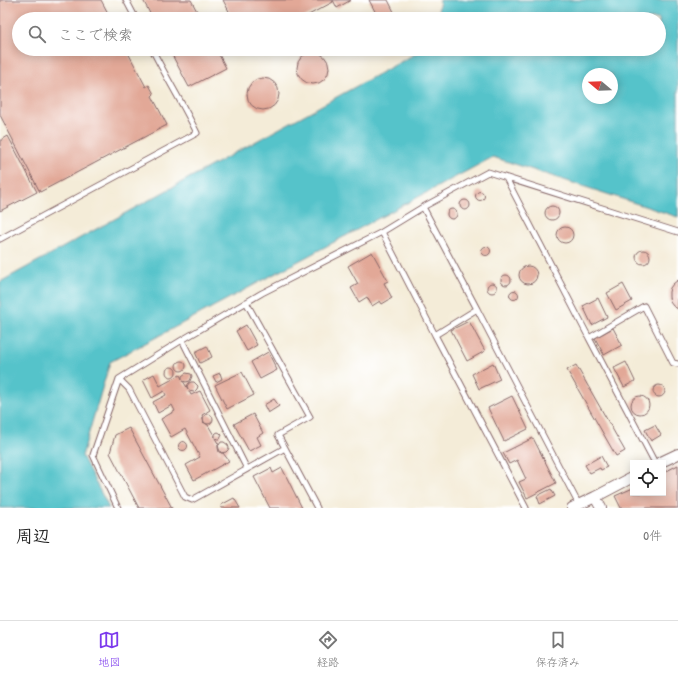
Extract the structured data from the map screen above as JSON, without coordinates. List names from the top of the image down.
{
  "north": "left",
  "page": {
    "search": "ここで検索",
    "heading": ["周辺", "0件"],
    "nav": ["地図", "経路", "保存済み"]
  }
}
